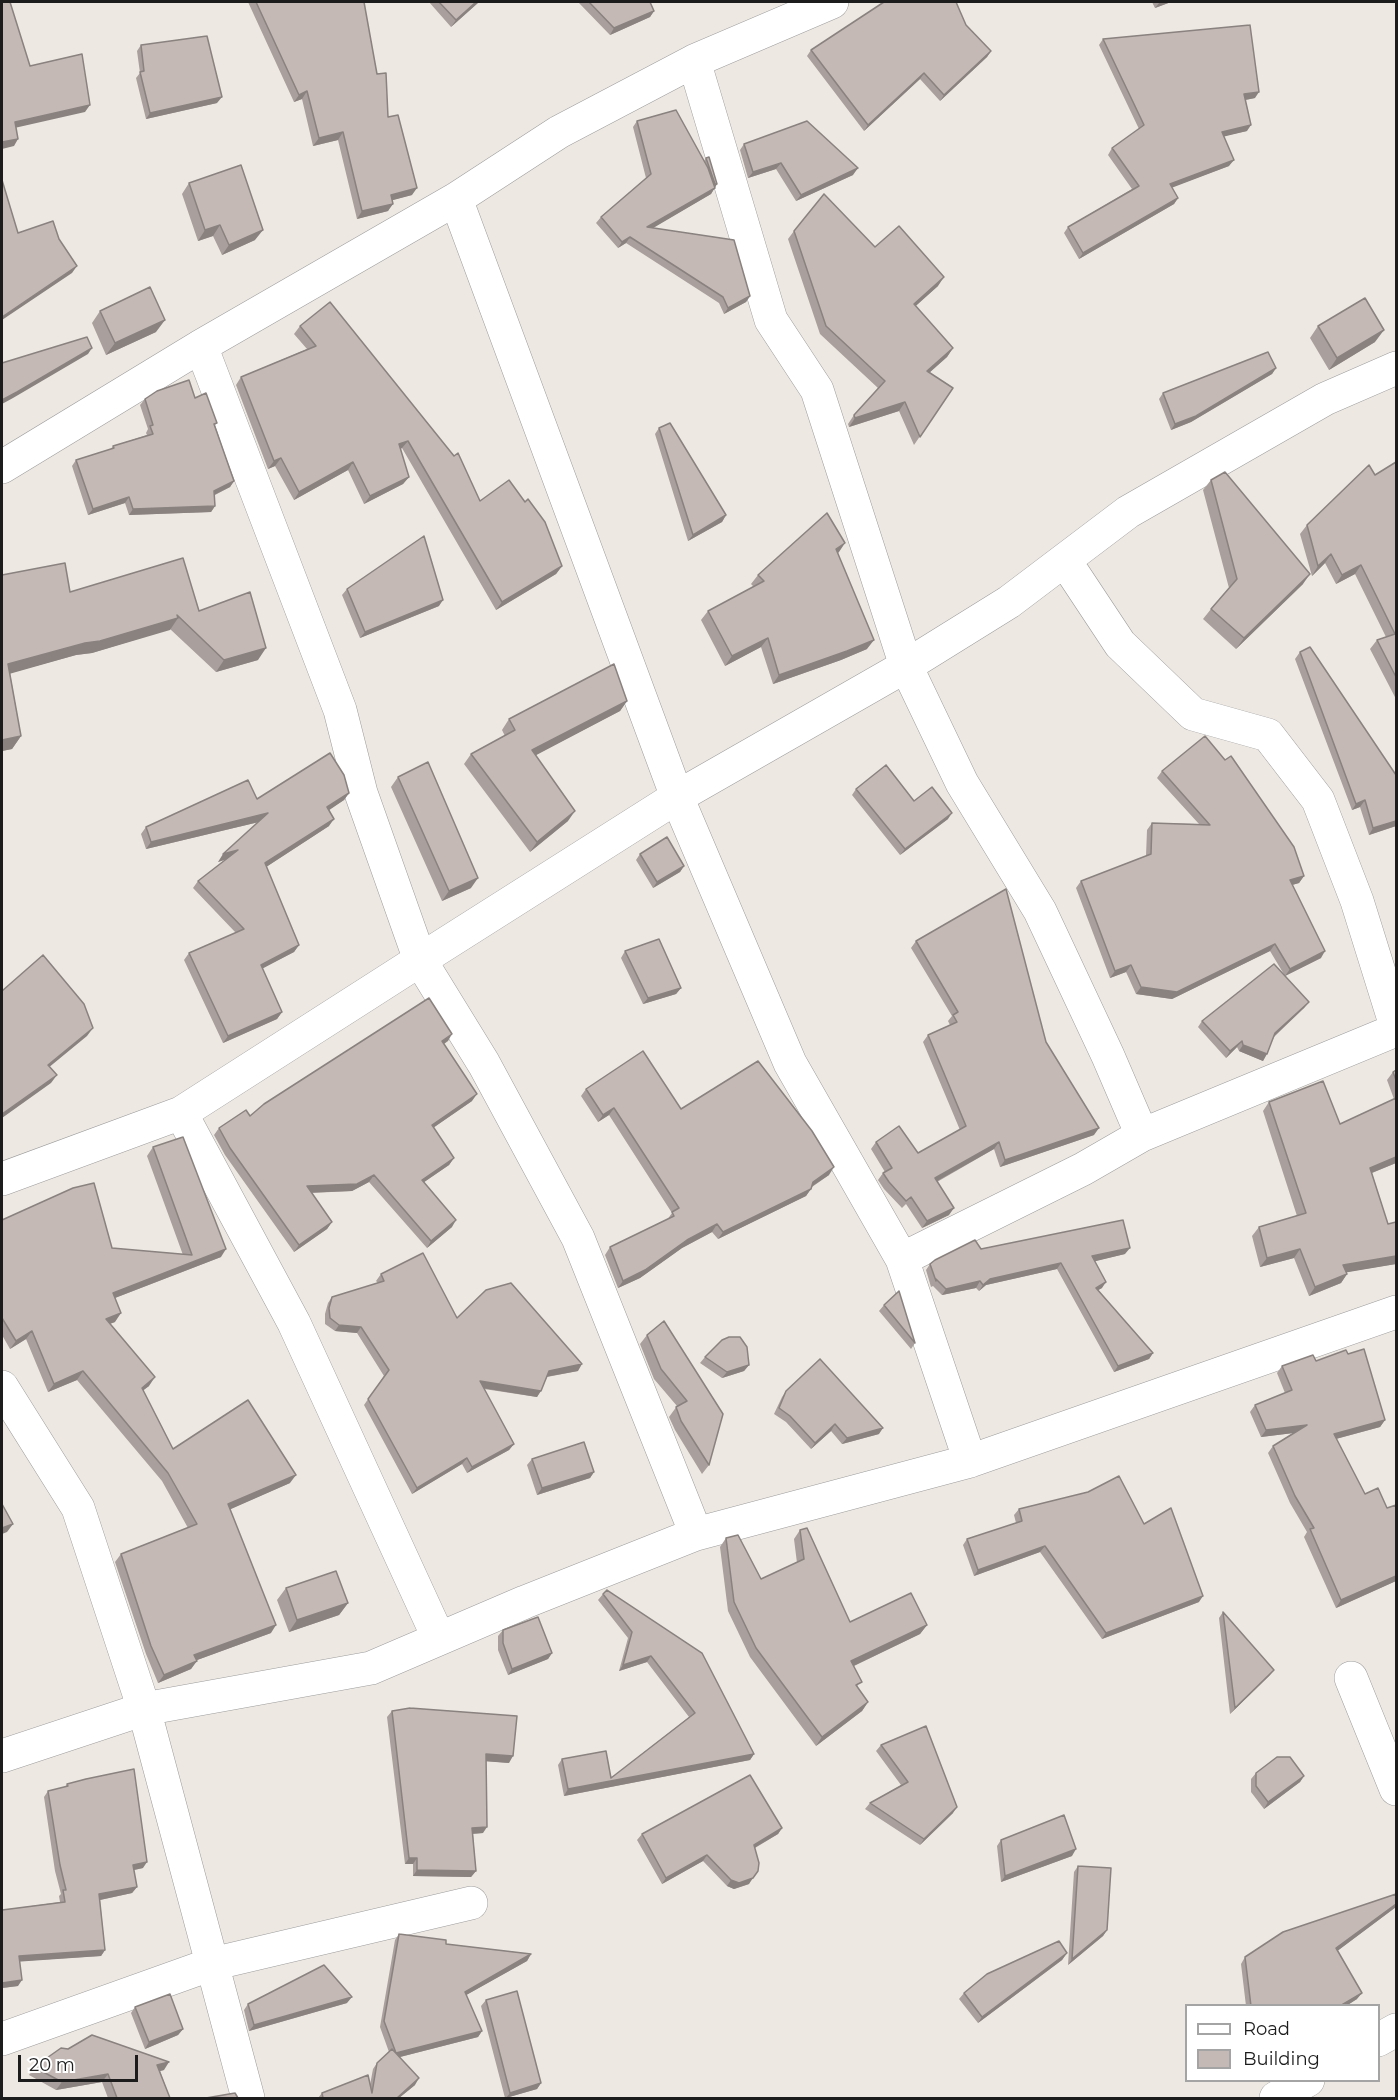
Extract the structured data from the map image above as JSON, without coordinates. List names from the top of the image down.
{
  "legend": ["Road", "Building"],
  "scale_bar": "20 m"
}
